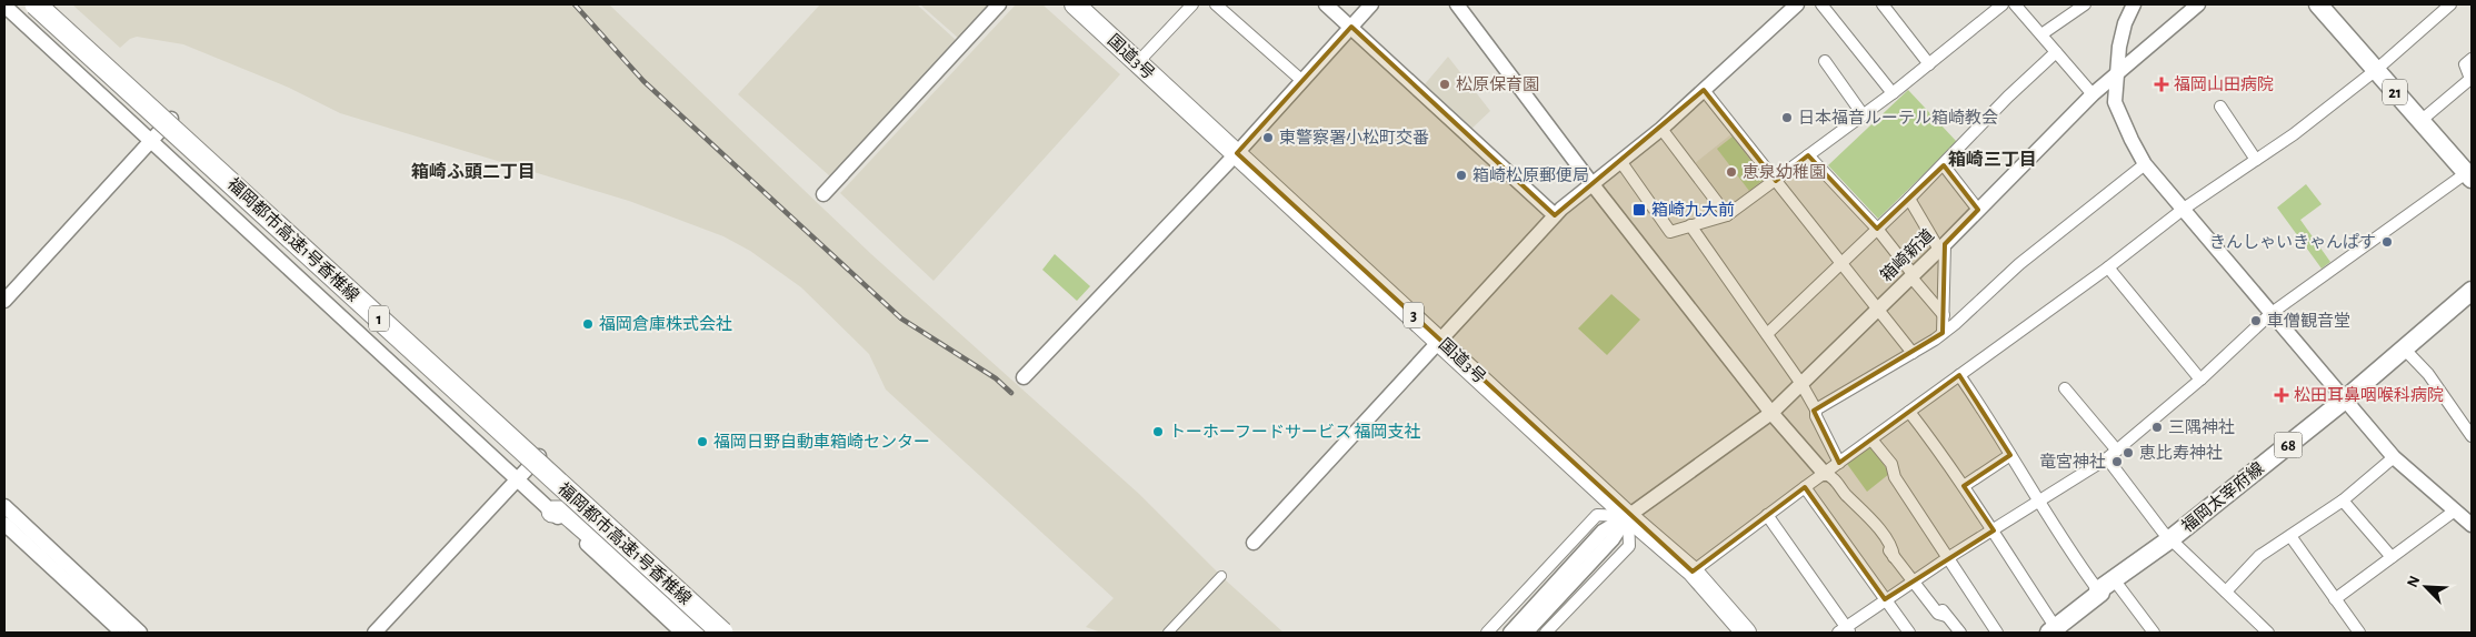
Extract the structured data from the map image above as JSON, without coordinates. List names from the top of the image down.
{
  "streets": {
    "highway": [
      "国道3号",
      "福岡都市高速1号香椎線",
      "3",
      "1"
    ],
    "main road": ["21", "68", "福岡太宰府線"],
    "street": ["箱崎新道"]
  },
  "crossings": [
    ["国道3号", "箱崎新道"]
  ],
  "districts": ["箱崎三丁目", "箱崎ふ頭二丁目"],
  "places": {
    "other": [
      "松原保育園",
      "日本福音ルーテル箱崎教会",
      "東警察署小松町交番",
      "恵泉幼稚園",
      "箱崎松原郵便局",
      "きんしゃいきゃんぱす",
      "車僧観音堂",
      "福岡倉庫株式会社",
      "三隅神社",
      "トーホーフードサービス 福岡支社",
      "福岡日野自動車箱崎センター",
      "恵比寿神社",
      "竜宮神社"
    ],
    "health": ["福岡山田病院", "松田耳鼻咽喉科病院"],
    "transit": ["箱崎九大前"]
  },
  "north": "top left"
}
